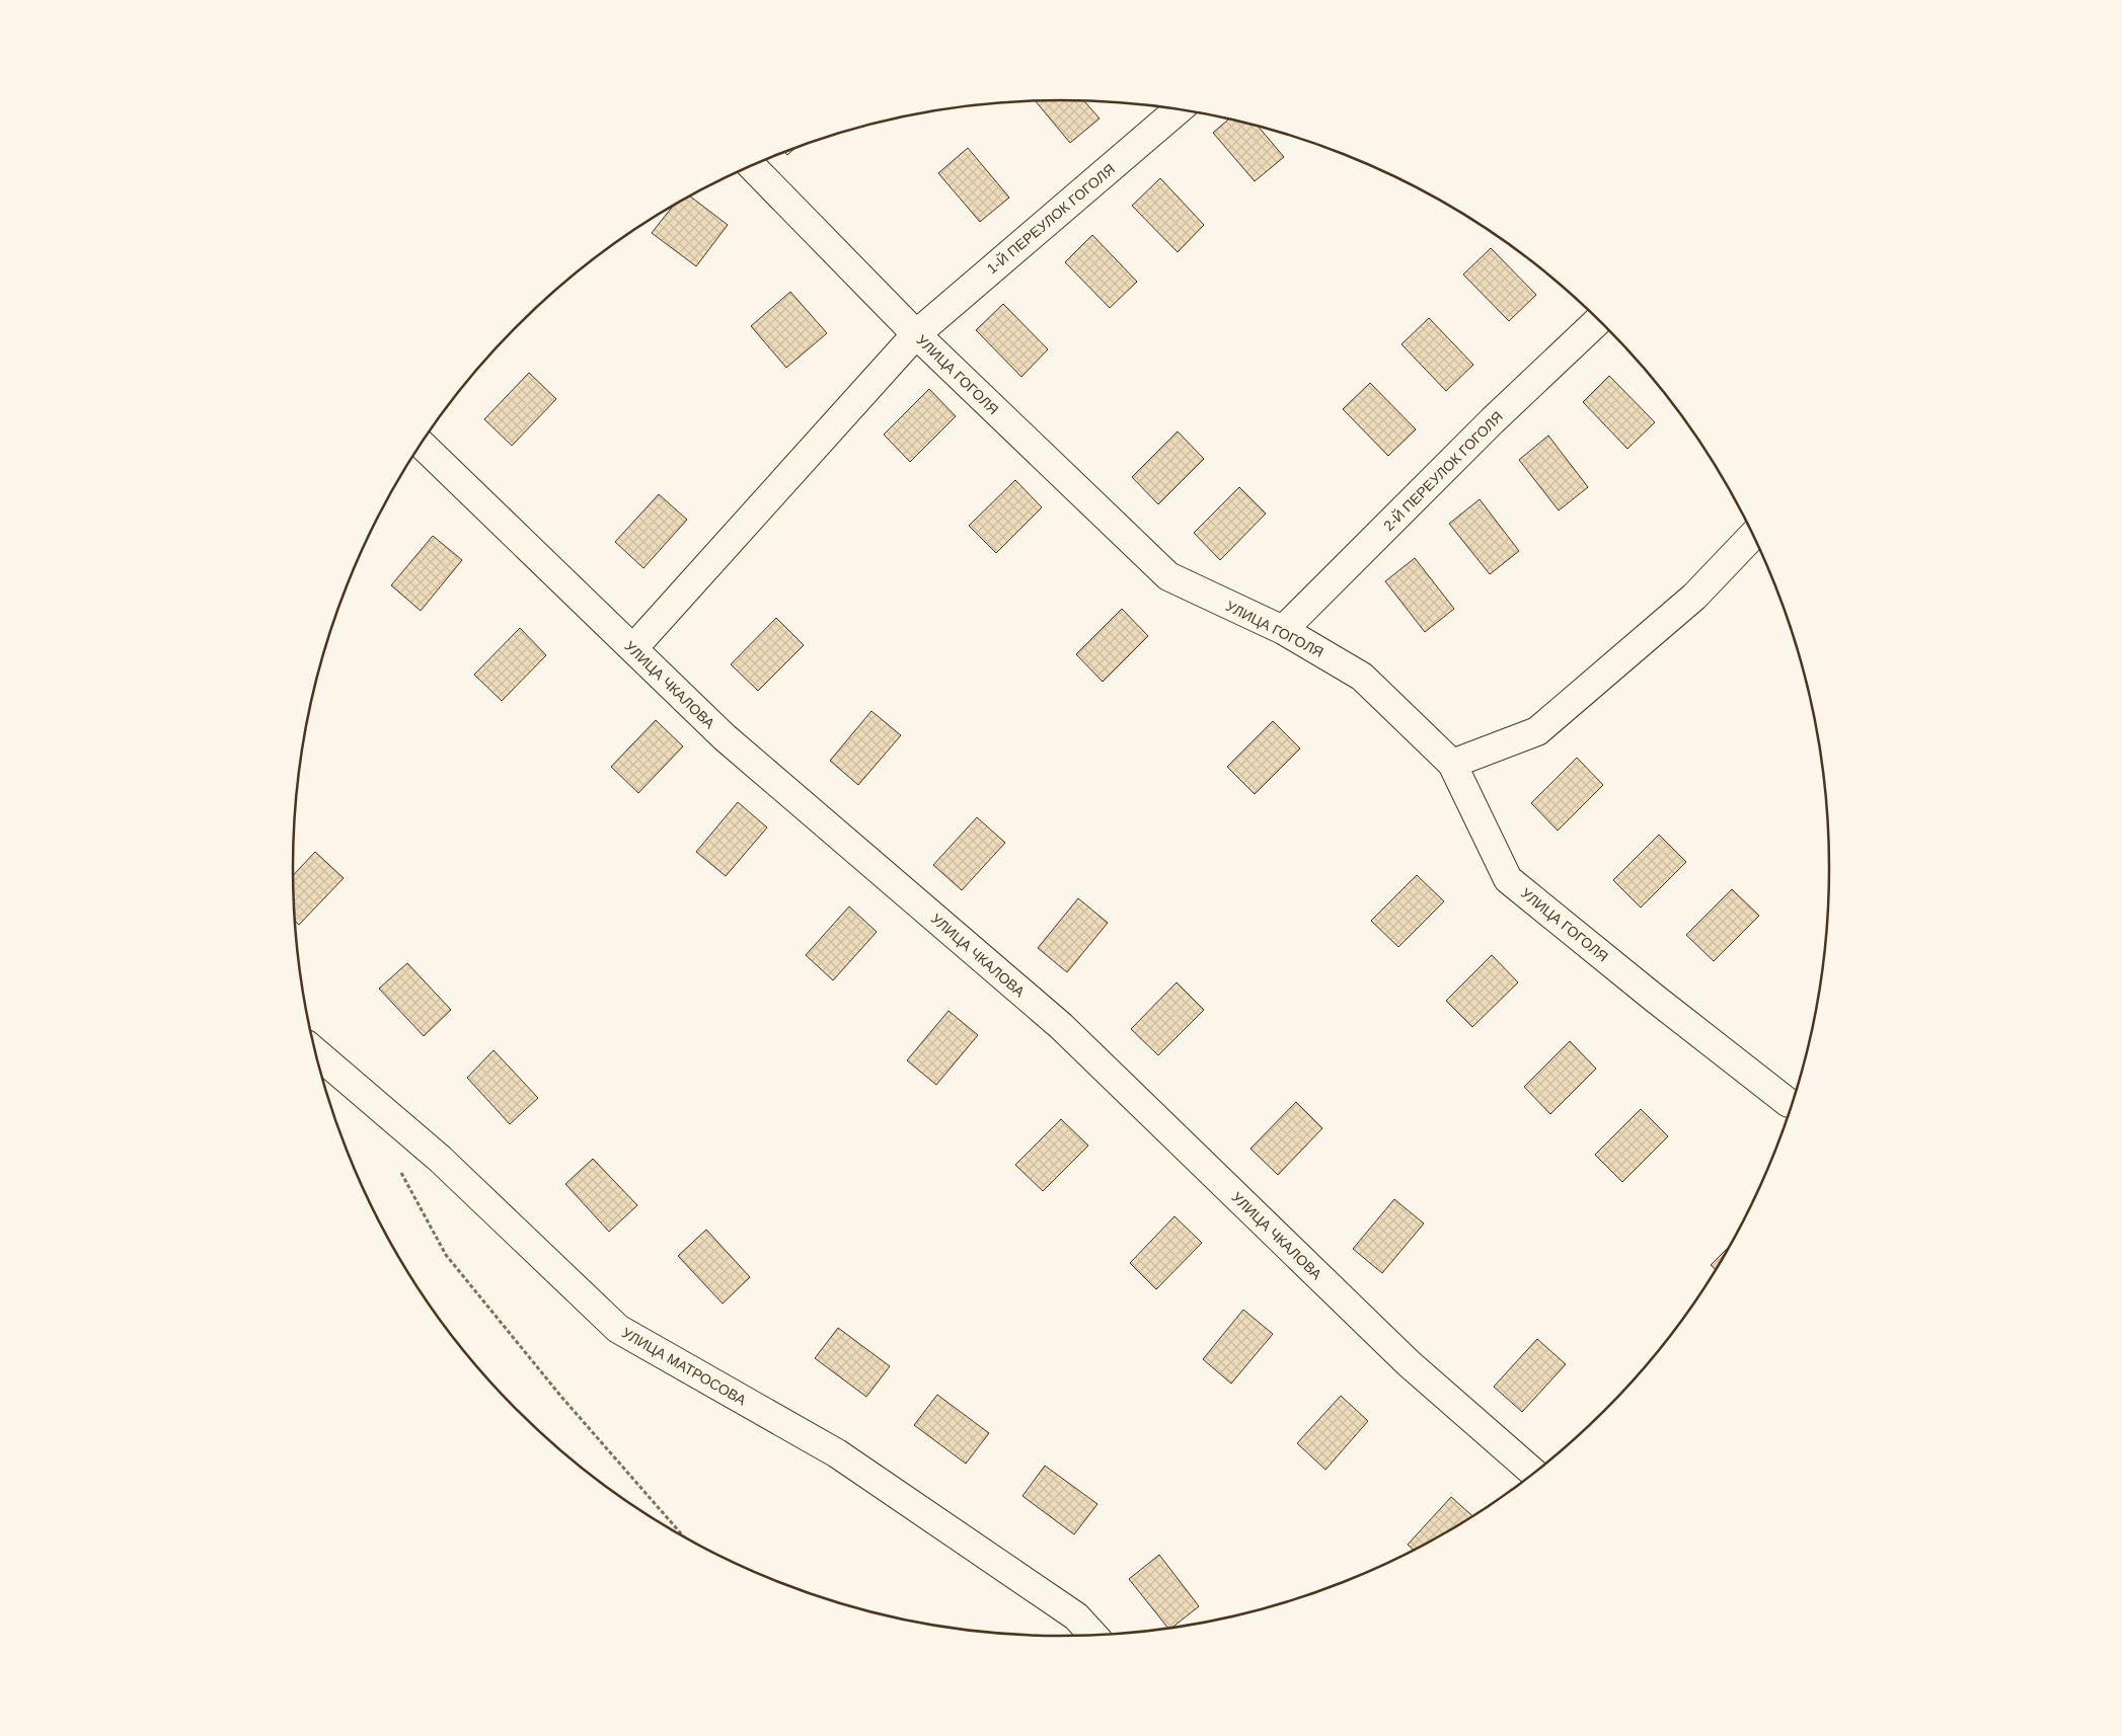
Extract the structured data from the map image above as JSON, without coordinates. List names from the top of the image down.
{
  "streets": {
    "street": [
      "1-Й ПЕРЕУЛОК ГОГОЛЯ",
      "УЛИЦА ГОГОЛЯ",
      "2-Й ПЕРЕУЛОК ГОГОЛЯ",
      "УЛИЦА ЧКАЛОВА",
      "УЛИЦА МАТРОСОВА"
    ]
  },
  "crossings": [
    ["1-Й ПЕРЕУЛОК ГОГОЛЯ", "УЛИЦА ГОГОЛЯ"],
    ["1-Й ПЕРЕУЛОК ГОГОЛЯ", "УЛИЦА ЧКАЛОВА"],
    ["УЛИЦА ГОГОЛЯ", "2-Й ПЕРЕУЛОК ГОГОЛЯ"]
  ]
}
